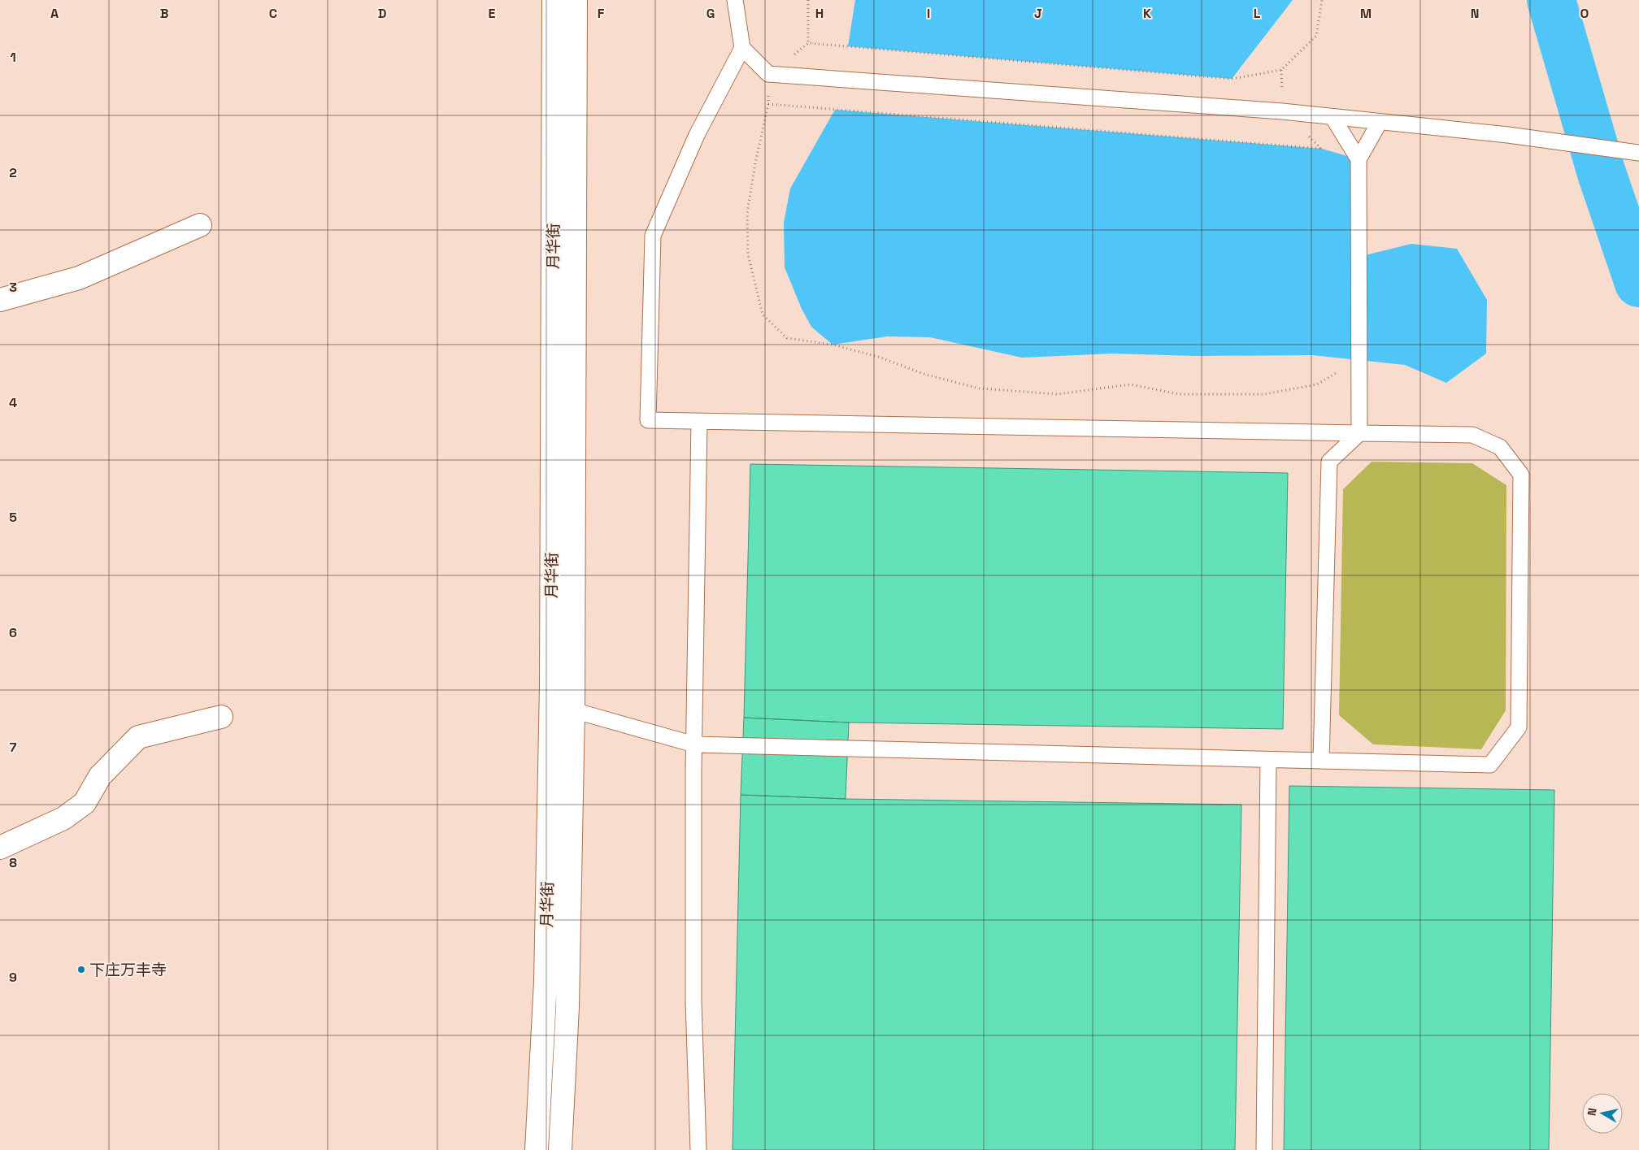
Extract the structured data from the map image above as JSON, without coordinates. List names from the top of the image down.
{
  "streets": {
    "street": ["月华街"]
  },
  "places": ["下庄万丰寺"],
  "north": "left",
  "grid": {
    "columns": [
      "A",
      "B",
      "C",
      "D",
      "E",
      "F",
      "G",
      "H",
      "I",
      "J",
      "K",
      "L",
      "M",
      "N",
      "O"
    ],
    "rows": [
      "1",
      "2",
      "3",
      "4",
      "5",
      "6",
      "7",
      "8",
      "9"
    ]
  }
}
